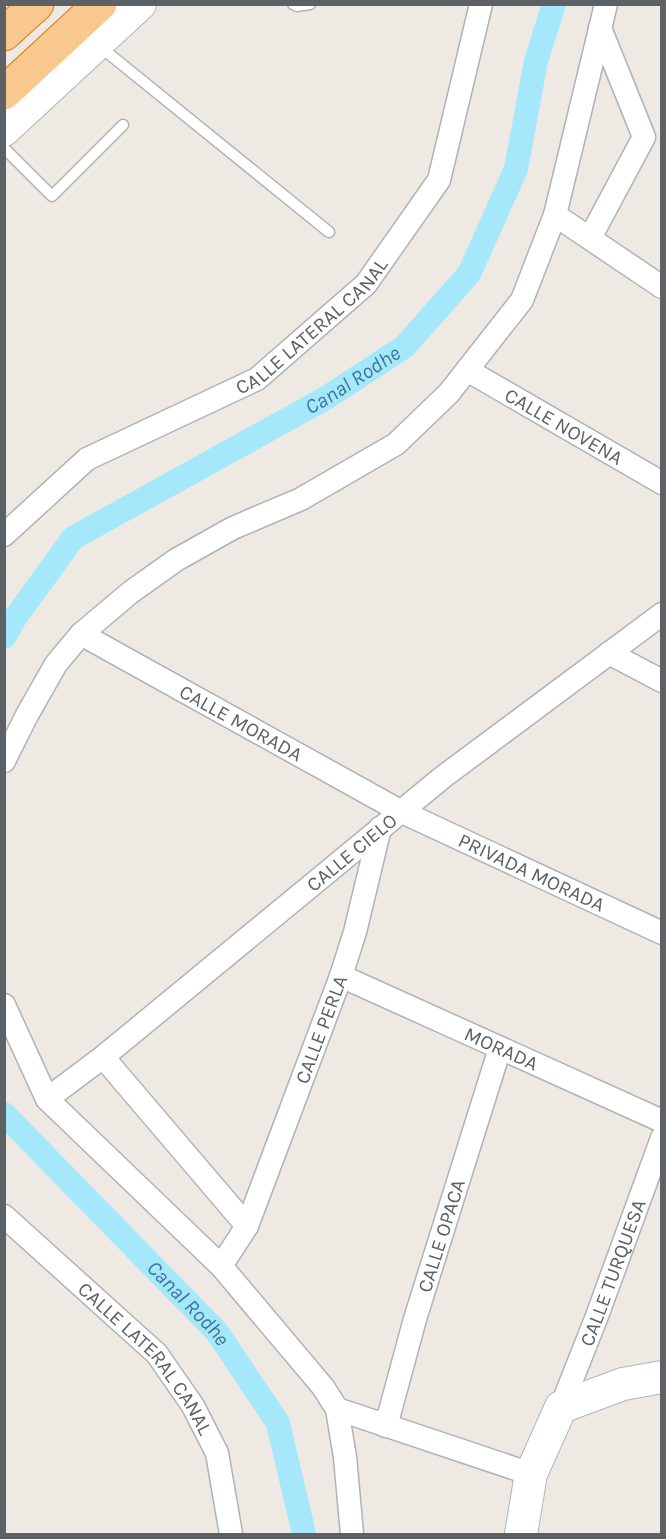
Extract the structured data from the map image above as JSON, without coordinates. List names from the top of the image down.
{
  "streets": {
    "street": [
      "CALLE LATERAL CANAL",
      "CALLE NOVENA",
      "CALLE MORADA",
      "CALLE CIELO",
      "PRIVADA MORADA",
      "CALLE PERLA",
      "MORADA",
      "CALLE OPACA",
      "CALLE TURQUESA"
    ]
  },
  "crossings": [
    ["CALLE MORADA", "CALLE CIELO"],
    ["CALLE MORADA", "PRIVADA MORADA"],
    ["CALLE CIELO", "PRIVADA MORADA"],
    ["CALLE CIELO", "CALLE PERLA"],
    ["CALLE PERLA", "MORADA"],
    ["MORADA", "CALLE OPACA"]
  ],
  "water": ["Canal Rodhe"]
}
